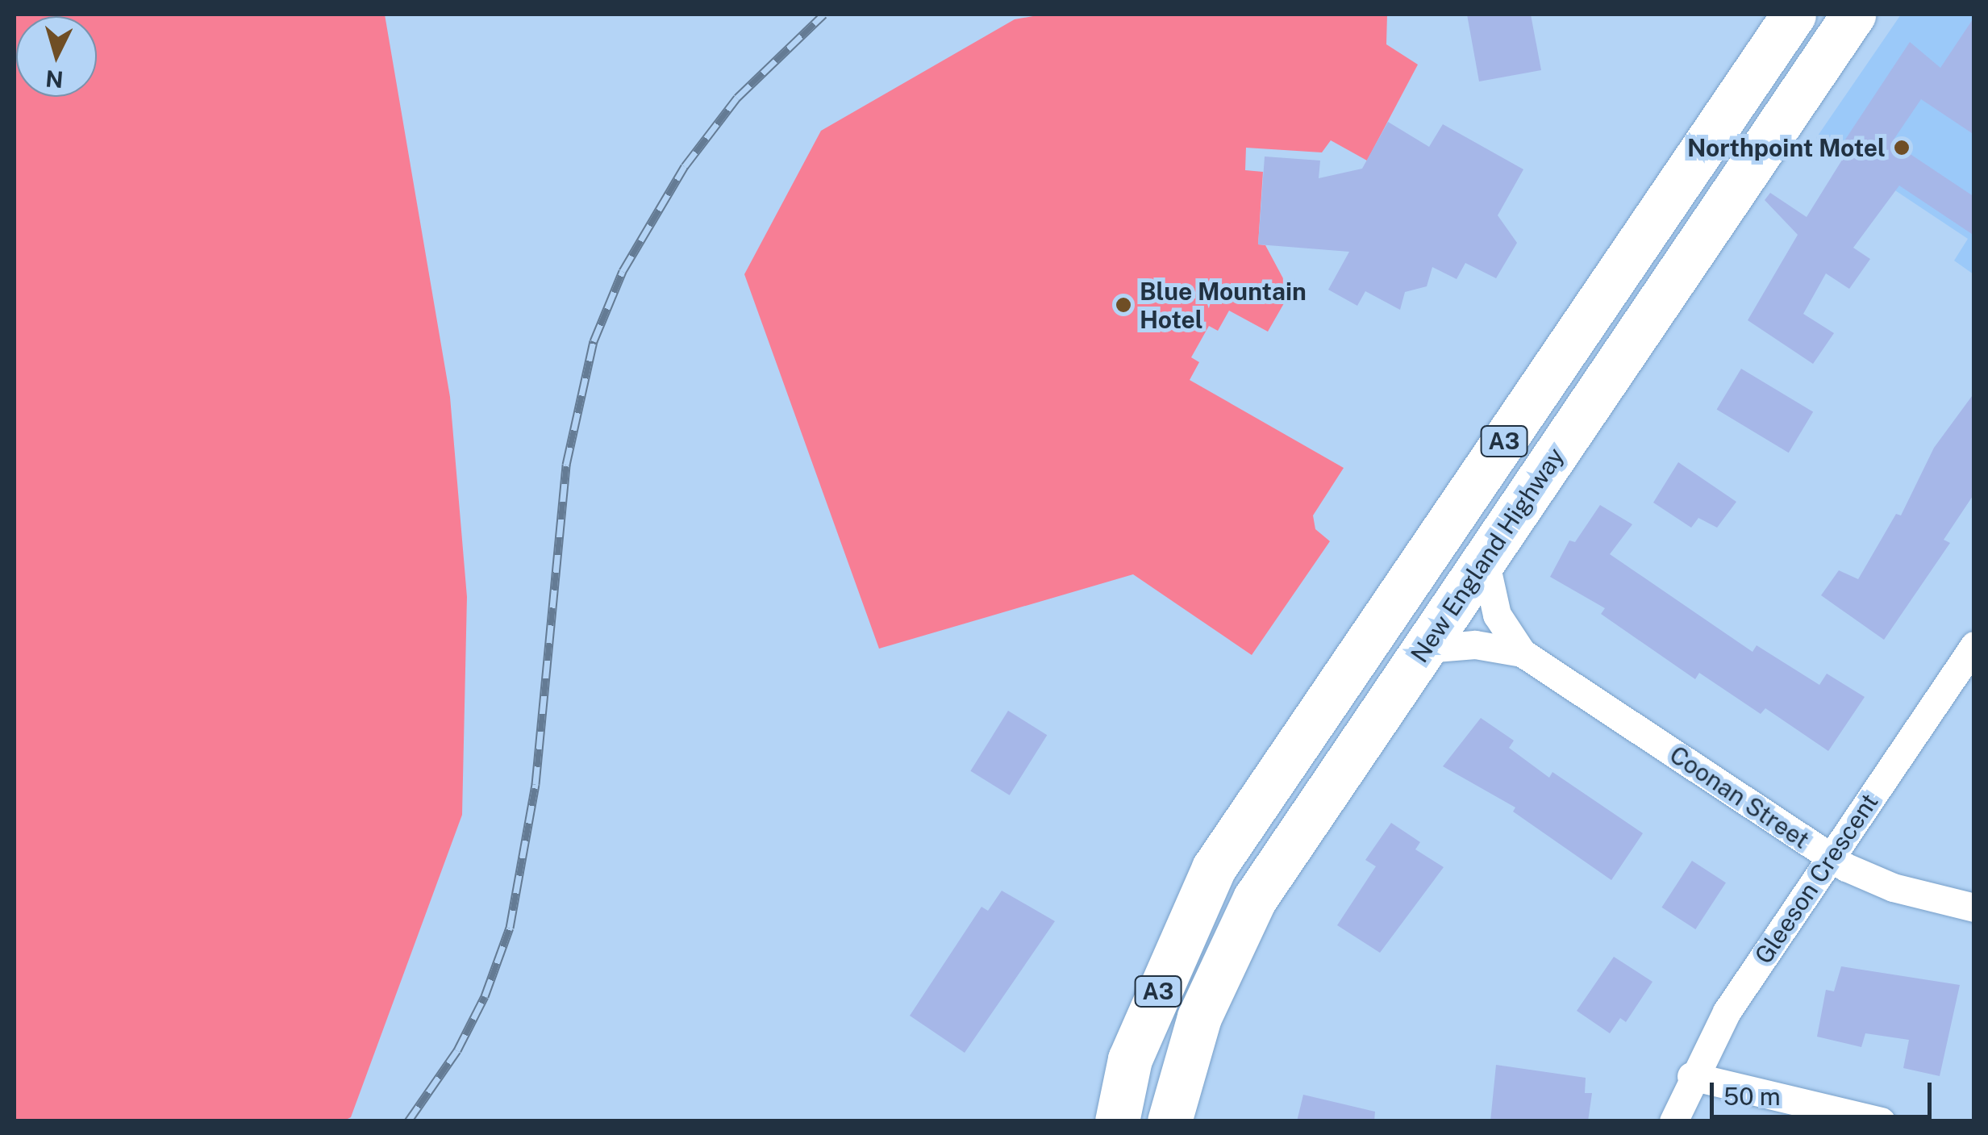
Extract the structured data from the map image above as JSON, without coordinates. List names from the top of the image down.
{
  "streets": {
    "highway": ["A3", "New England Highway"],
    "street": ["Coonan Street", "Gleeson Crescent"]
  },
  "crossings": [
    ["New England Highway", "Coonan Street"],
    ["Coonan Street", "Gleeson Crescent"]
  ],
  "places": ["Northpoint Motel", "Blue Mountain Hotel"],
  "scale_bar": "50 m",
  "north": "bottom"
}
